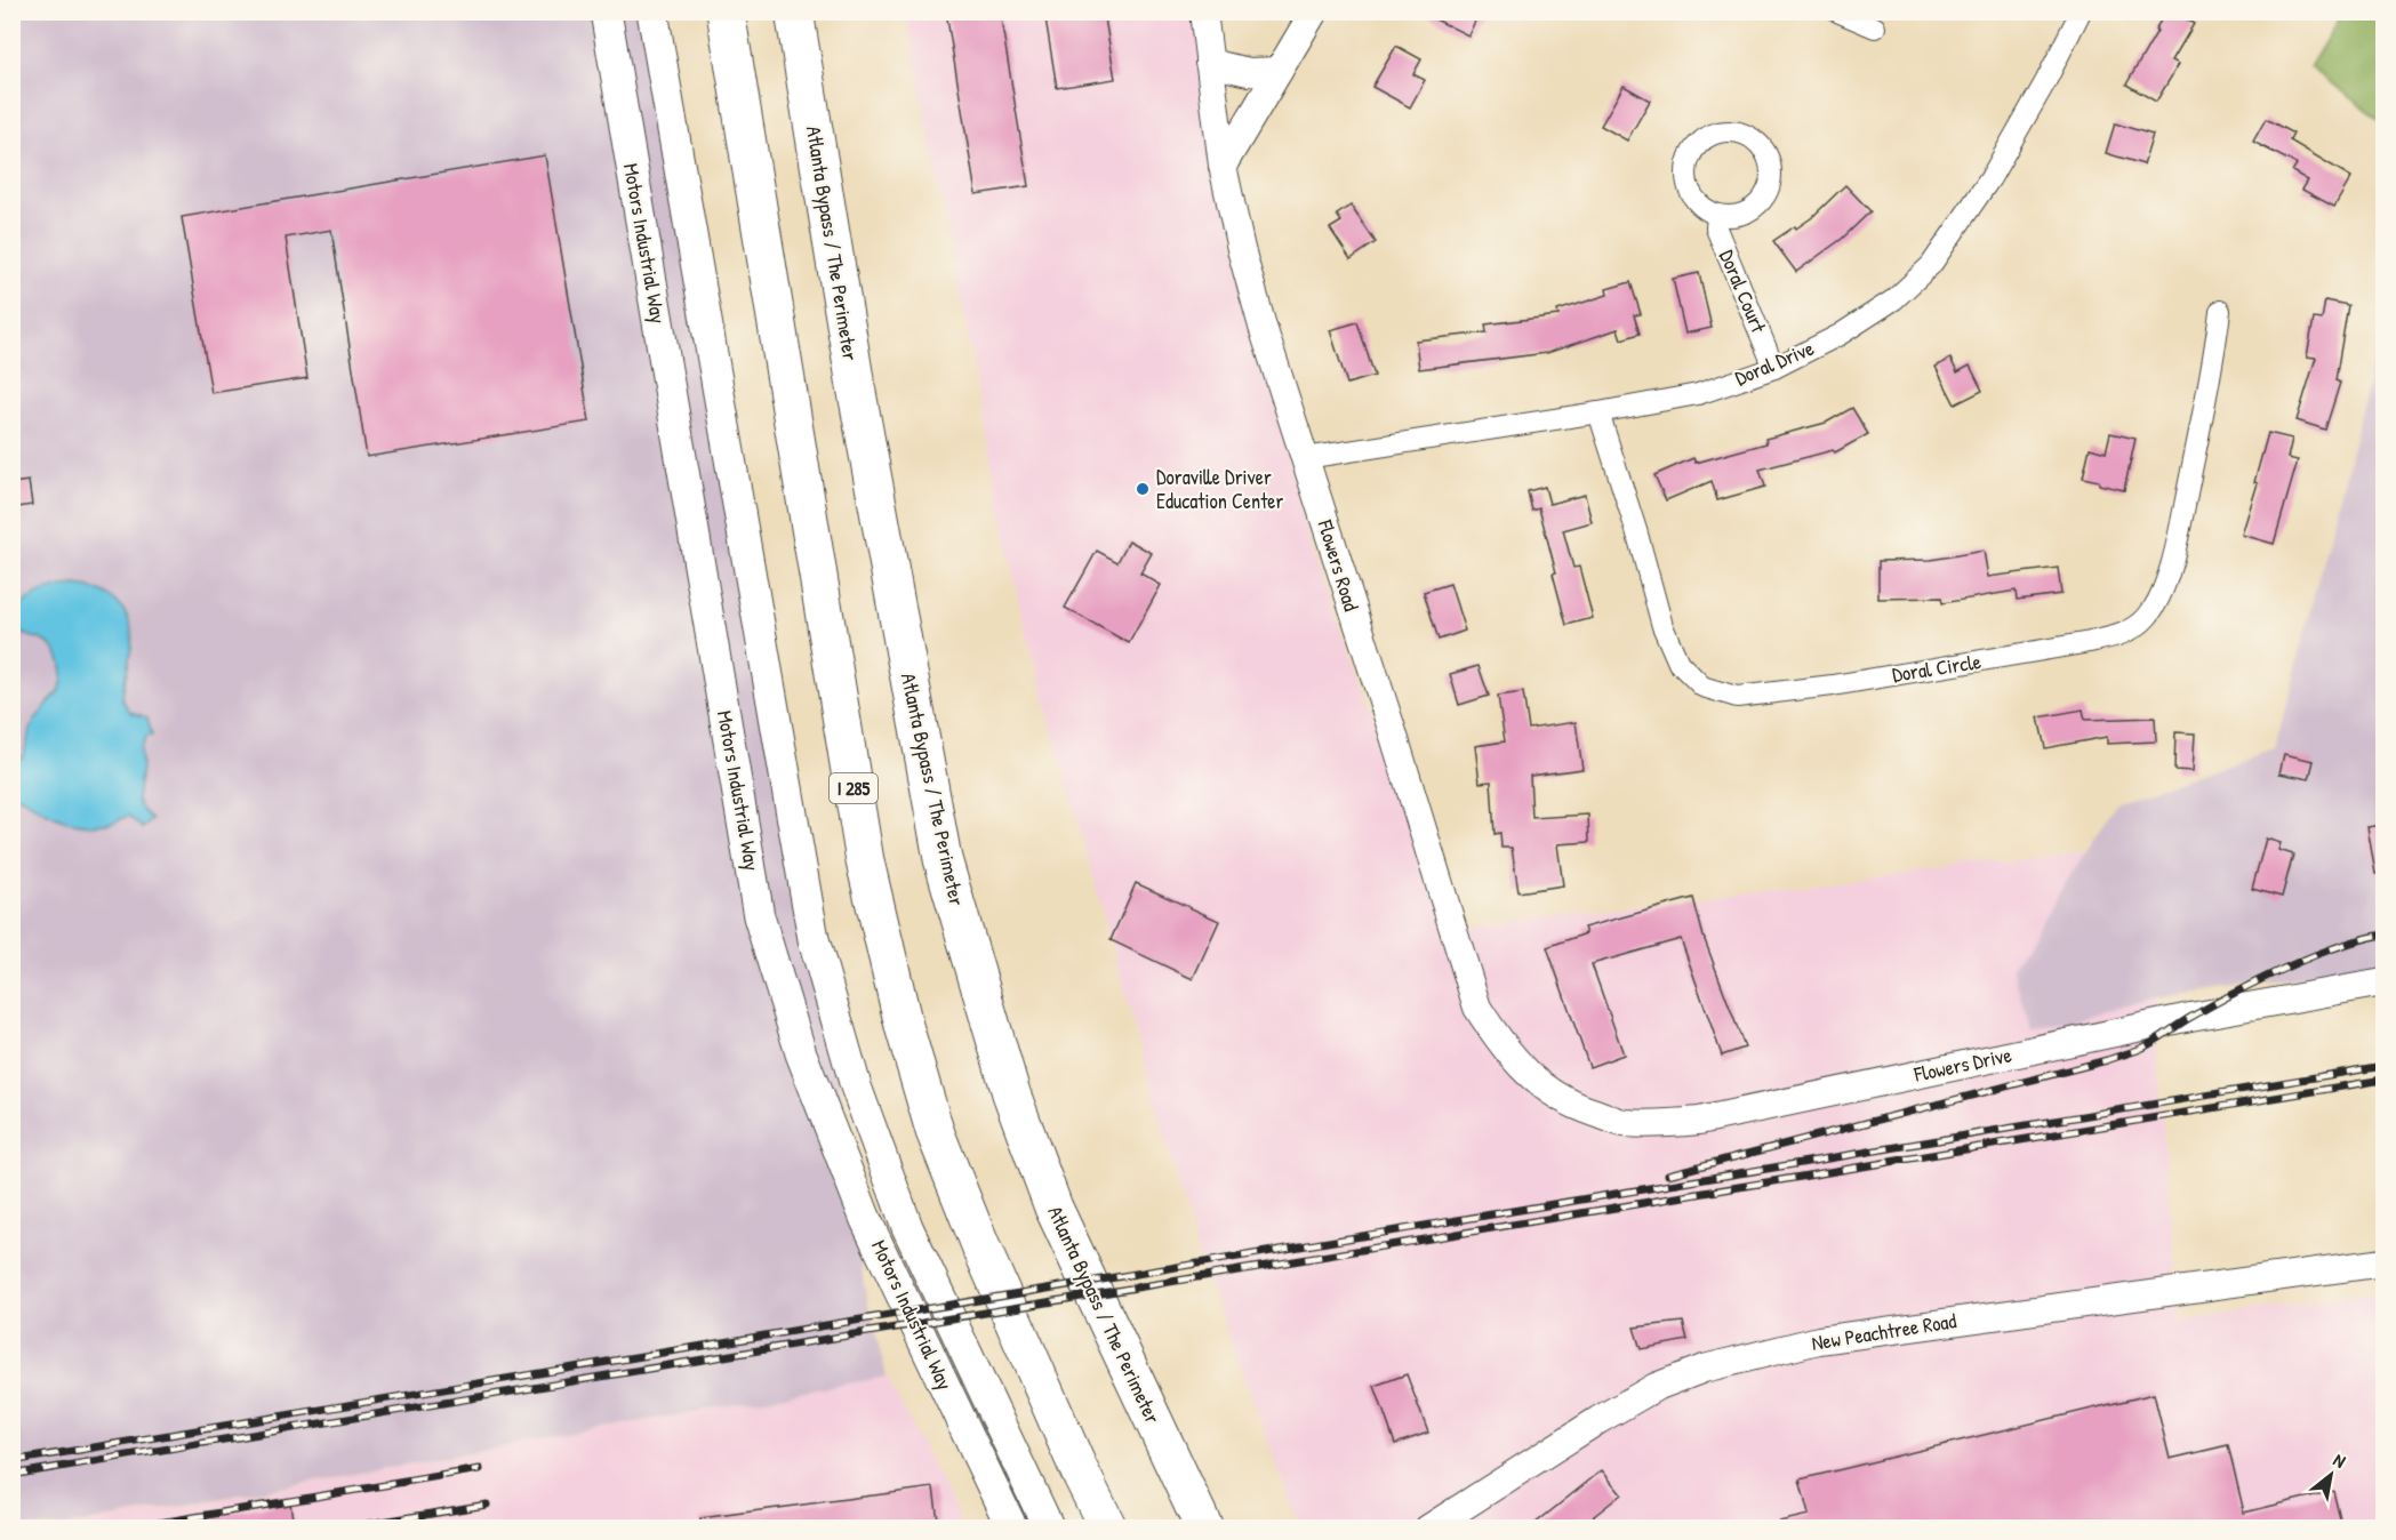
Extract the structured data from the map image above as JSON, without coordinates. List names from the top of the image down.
{
  "streets": {
    "highway": ["Atlanta Bypass / The Perimeter", "I 285"],
    "main road": ["Motors Industrial Way"],
    "street": [
      "Doral Court",
      "Doral Drive",
      "Flowers Road",
      "Doral Circle",
      "Flowers Drive",
      "New Peachtree Road"
    ]
  },
  "crossings": [
    ["Doral Court", "Doral Drive"],
    ["Doral Drive", "Flowers Road"],
    ["Doral Drive", "Doral Circle"],
    ["Flowers Road", "Flowers Drive"]
  ],
  "places": ["Doraville Driver Education Center"],
  "north": "top right"
}
